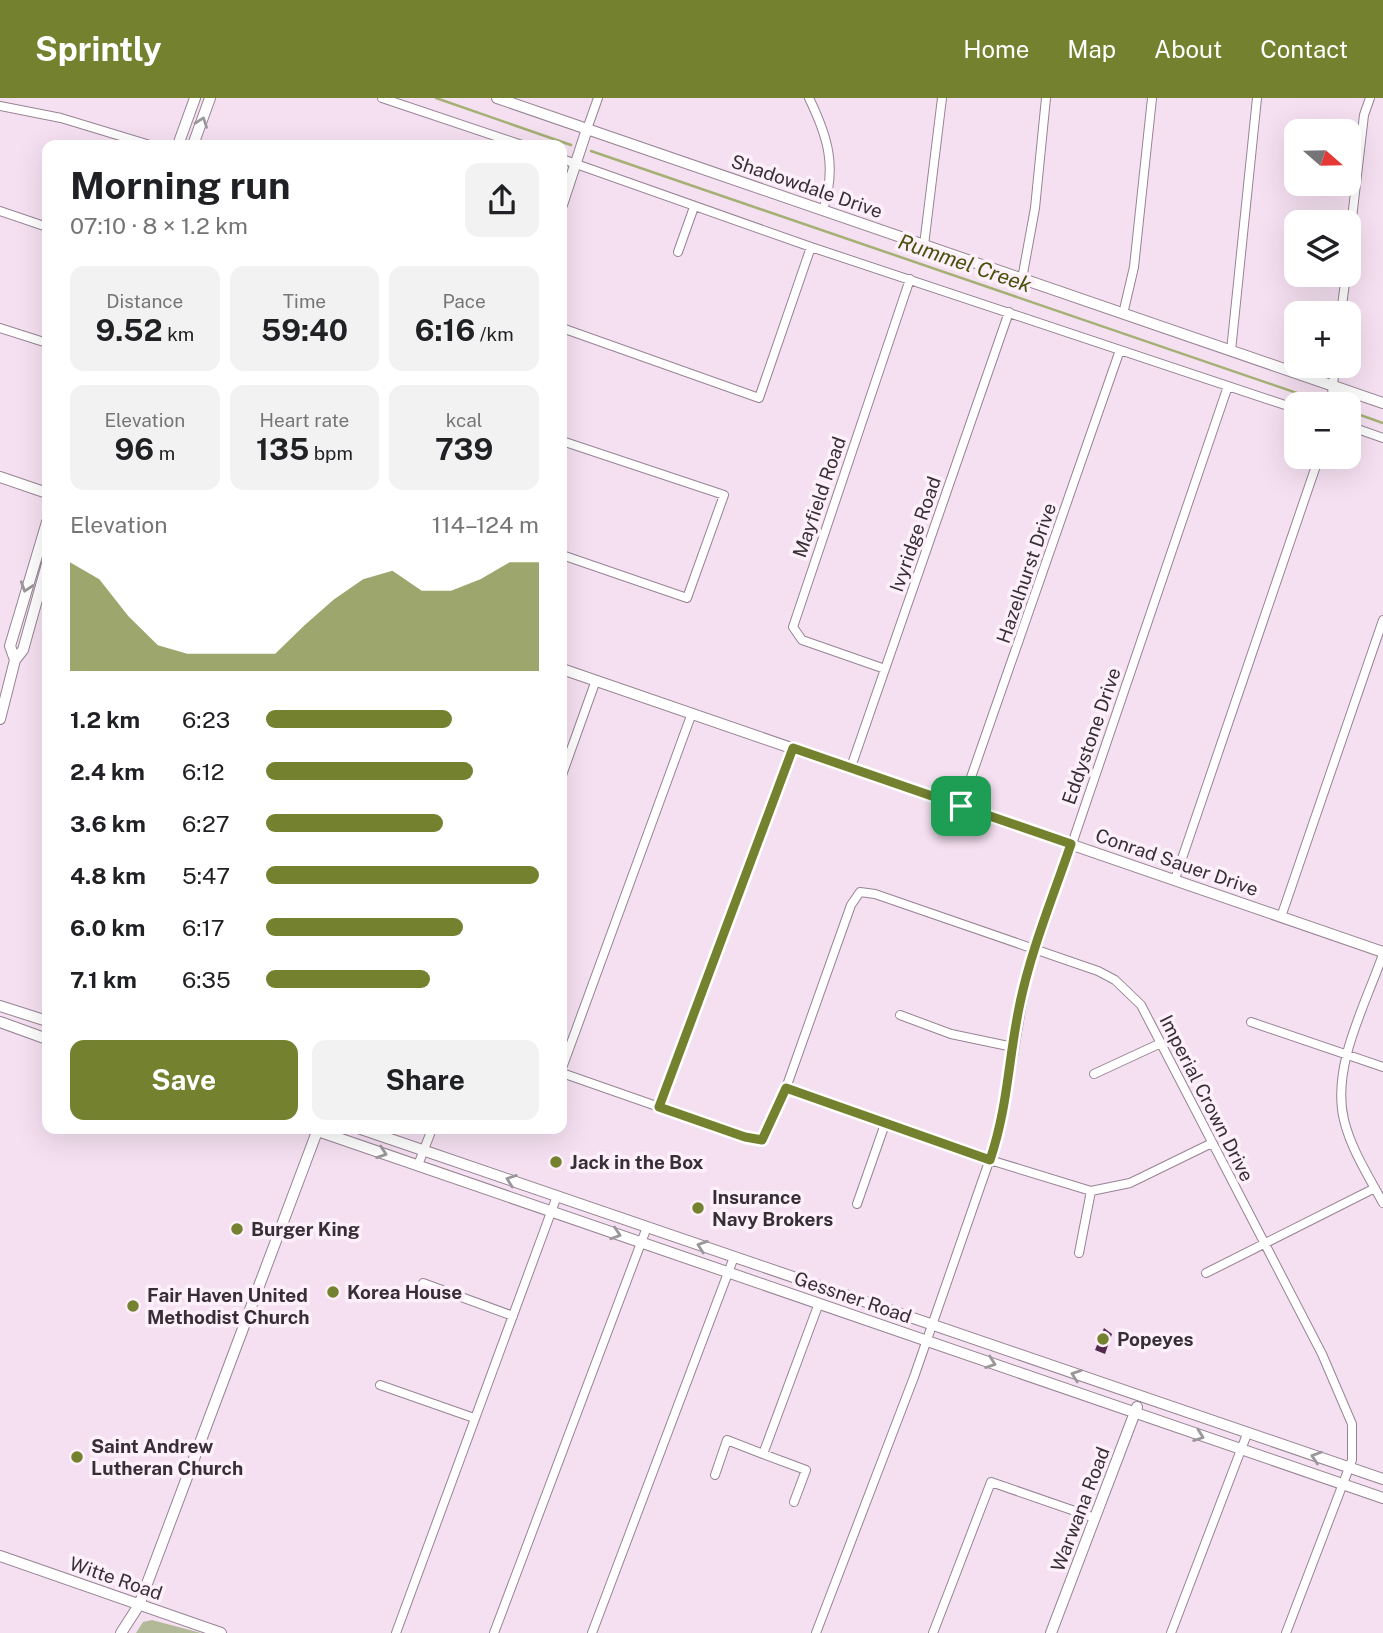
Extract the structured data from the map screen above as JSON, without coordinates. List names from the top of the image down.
{
  "streets": {
    "main road": [
      "Shadowdale Drive",
      "Conrad Sauer Drive",
      "Gessner Road",
      "Warwana Road",
      "Witte Road"
    ],
    "street": [
      "Mayfield Road",
      "Ivyridge Road",
      "Hazelhurst Drive",
      "Eddystone Drive",
      "Imperial Crown Drive"
    ]
  },
  "crossings": [
    ["Mayfield Road", "Ivyridge Road"],
    ["Ivyridge Road", "Conrad Sauer Drive"],
    ["Hazelhurst Drive", "Conrad Sauer Drive"],
    ["Eddystone Drive", "Conrad Sauer Drive"],
    ["Eddystone Drive", "Imperial Crown Drive"],
    ["Eddystone Drive", "Gessner Road"],
    ["Imperial Crown Drive", "Gessner Road"],
    ["Gessner Road", "Warwana Road"]
  ],
  "water": ["Rummel Creek"],
  "places": [
    "Jack in the Box",
    "Insurance Navy Brokers",
    "Burger King",
    "Korea House",
    "Fair Haven United Methodist Church",
    "Popeyes",
    "Saint Andrew Lutheran Church"
  ],
  "north": "right",
  "page": {
    "header": "Sprintly",
    "nav": [
      "Home",
      "Map",
      "About",
      "Contact"
    ],
    "map_buttons": ["+", "−"],
    "heading": ["Morning run", "07:10 · 8 × 1.2 km"],
    "stats": [
      ["Distance", "9.52 km"],
      ["Time", "59:40"],
      ["Pace", "6:16 /km"],
      ["Elevation", "96 m"],
      ["Heart rate", "135 bpm"],
      ["kcal", "739"]
    ],
    "chart": ["Elevation", "114–124 m"],
    "list": [
      {
        "name": "1.2 km",
        "note": "6:23"
      },
      {
        "name": "2.4 km",
        "note": "6:12"
      },
      {
        "name": "3.6 km",
        "note": "6:27"
      },
      {
        "name": "4.8 km",
        "note": "5:47"
      },
      {
        "name": "6.0 km",
        "note": "6:17"
      },
      {
        "name": "7.1 km",
        "note": "6:35"
      }
    ],
    "buttons": ["Save", "Share"]
  }
}
